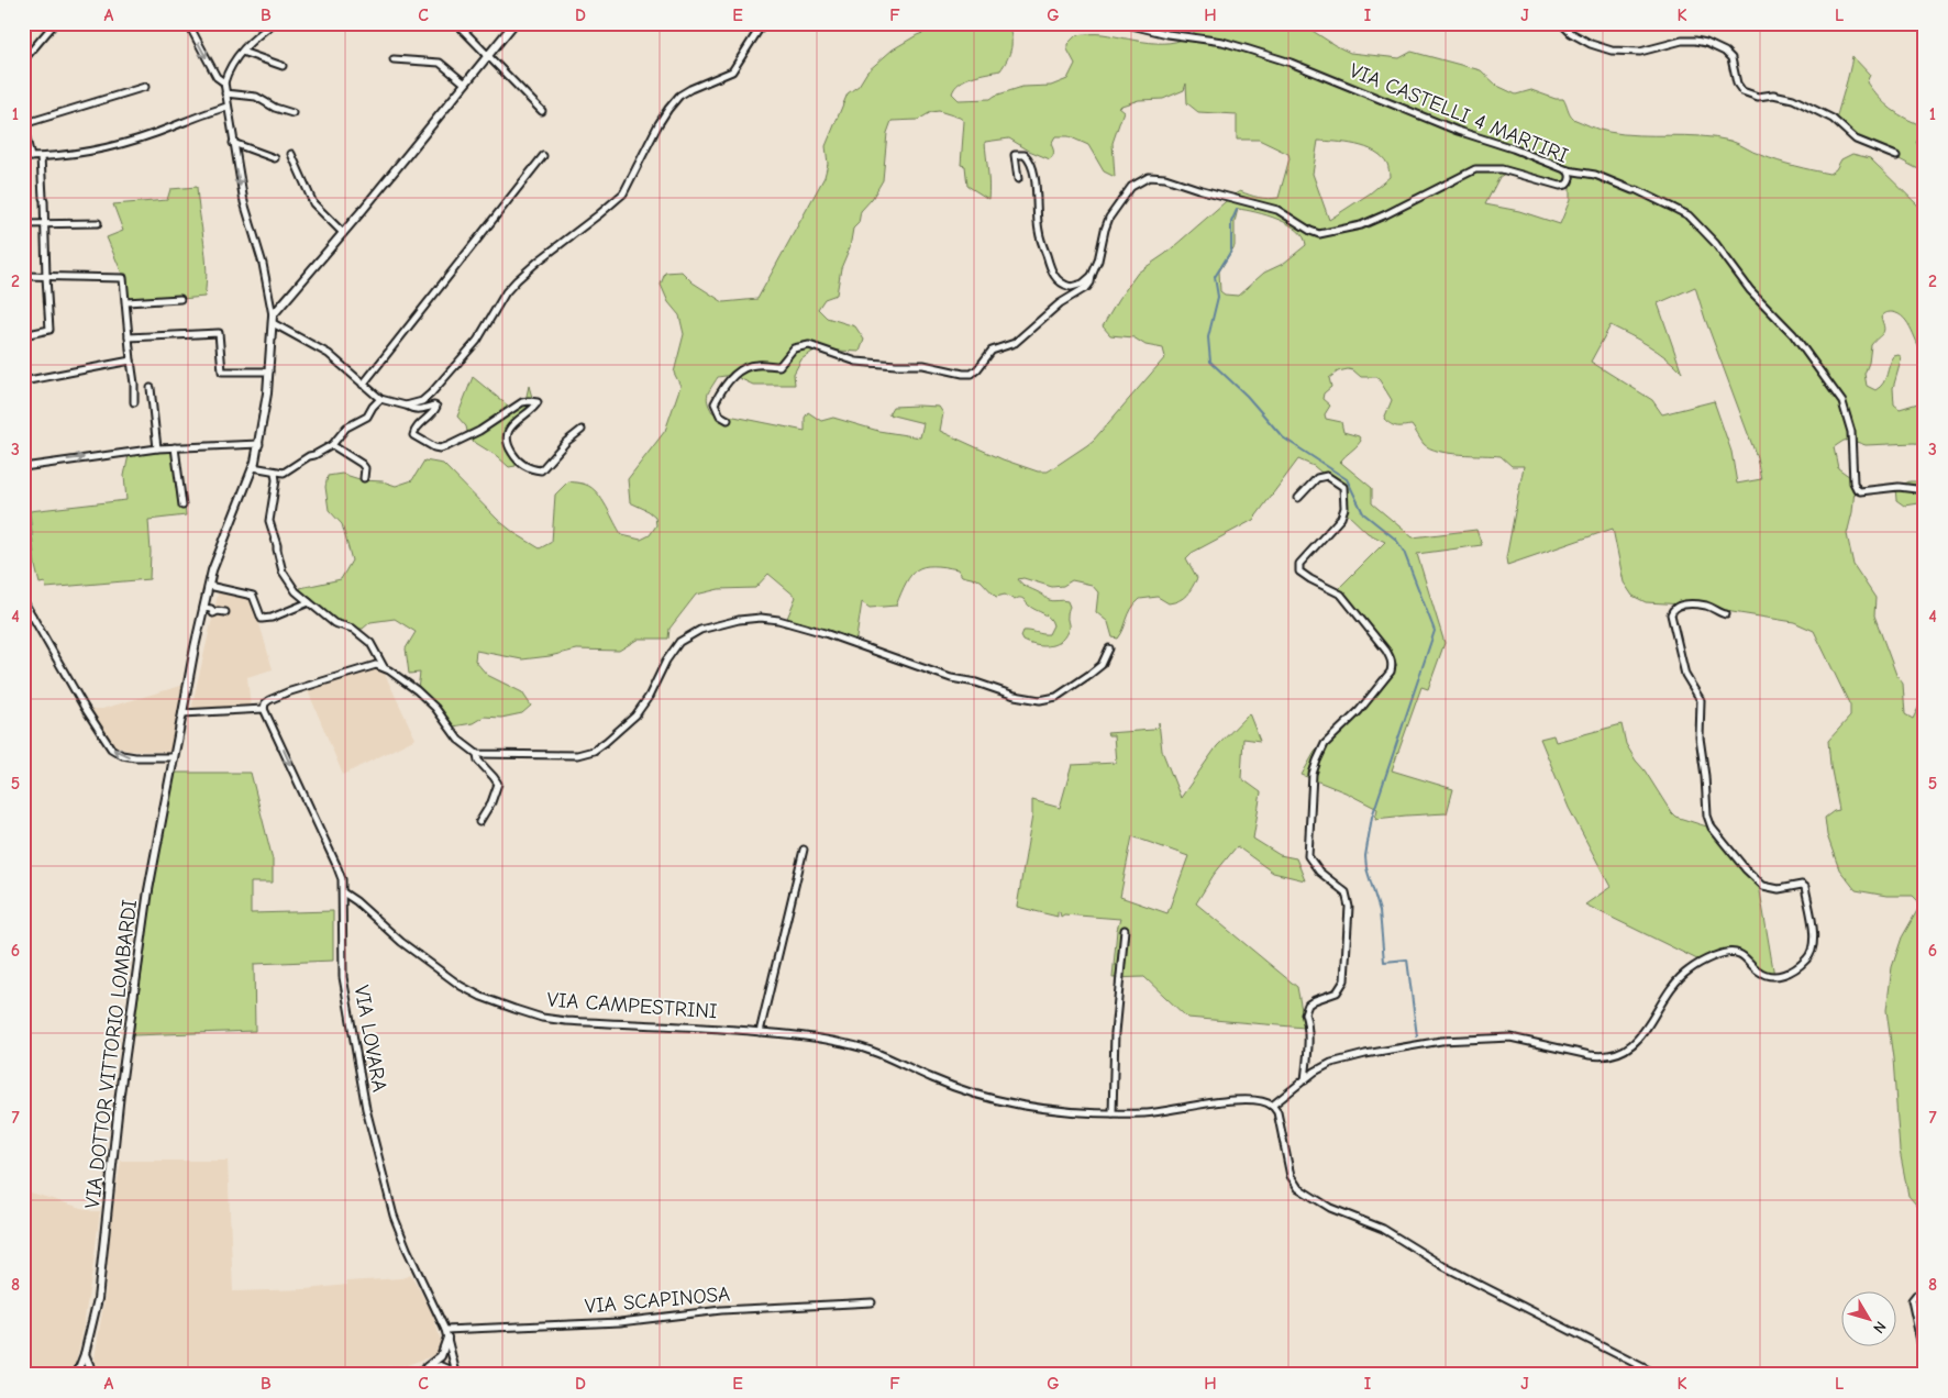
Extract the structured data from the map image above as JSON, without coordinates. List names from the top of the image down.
{
  "streets": {
    "street": [
      "VIA CASTELLI 4 MARTIRI",
      "VIA CAMPESTRINI",
      "VIA LOVARA",
      "VIA DOTTOR VITTORIO LOMBARDI",
      "VIA SCAPINOSA"
    ]
  },
  "crossings": [
    ["VIA CAMPESTRINI", "VIA LOVARA"],
    ["VIA LOVARA", "VIA SCAPINOSA"]
  ],
  "north": "bottom right",
  "grid": {
    "columns": [
      "A",
      "B",
      "C",
      "D",
      "E",
      "F",
      "G",
      "H",
      "I",
      "J",
      "K",
      "L"
    ],
    "rows": [
      "1",
      "2",
      "3",
      "4",
      "5",
      "6",
      "7",
      "8"
    ]
  }
}
